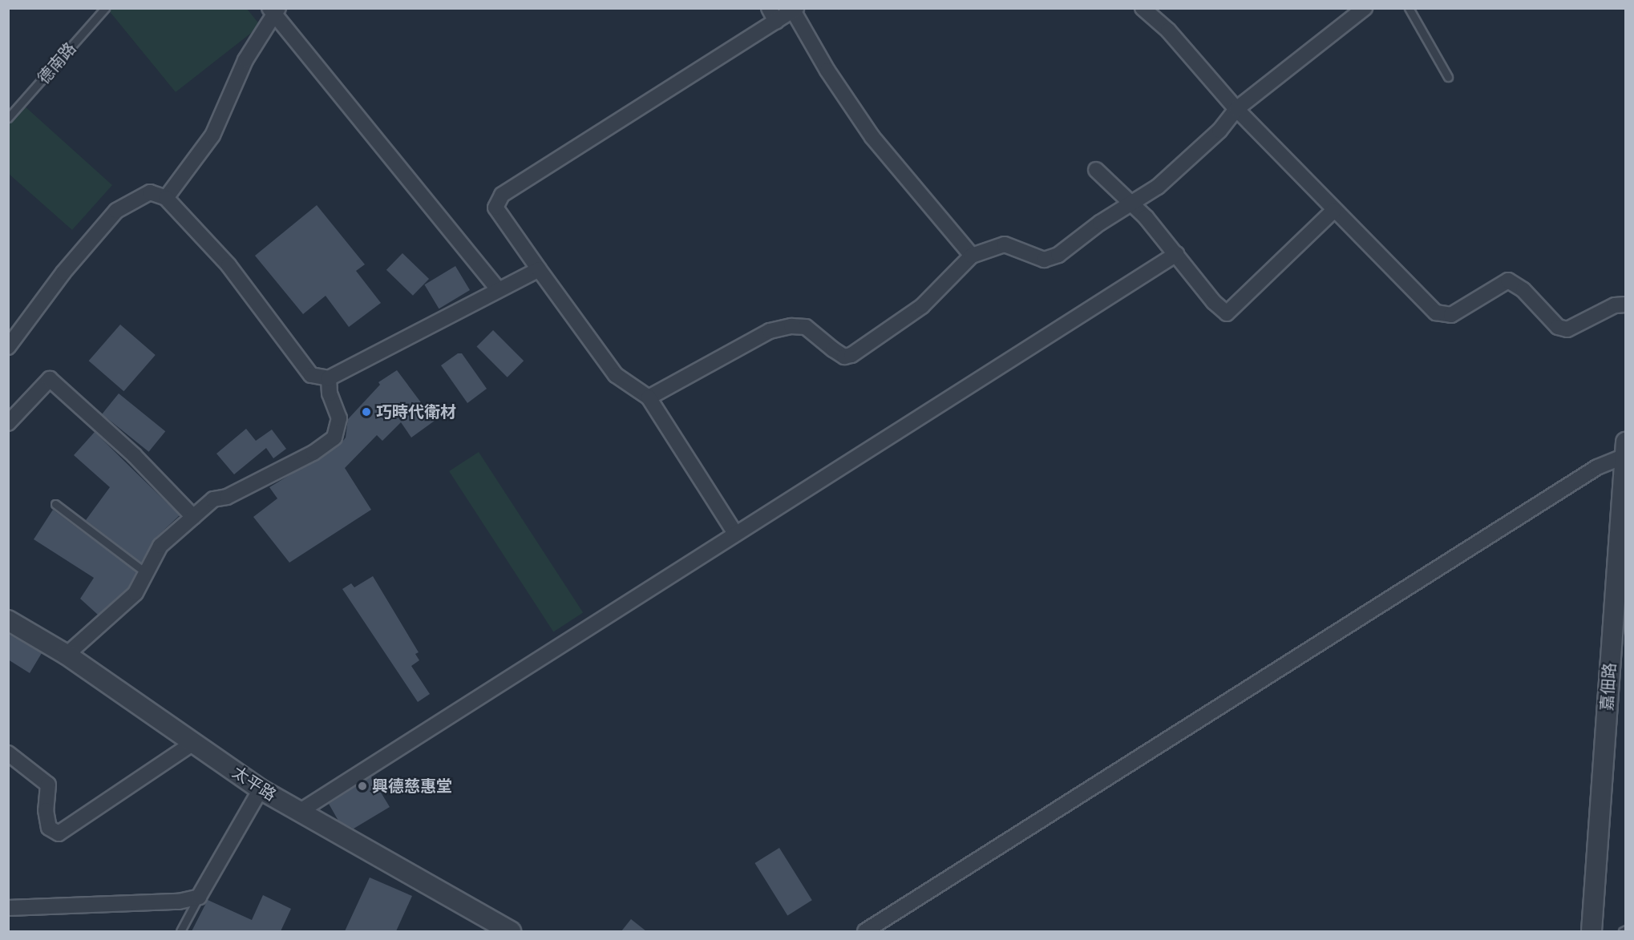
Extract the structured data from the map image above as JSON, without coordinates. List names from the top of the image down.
{
  "streets": {
    "street": ["嘉佃路", "太平路"],
    "lane": ["德南路"]
  },
  "places": ["巧時代衛材", "興德慈惠堂"]
}
